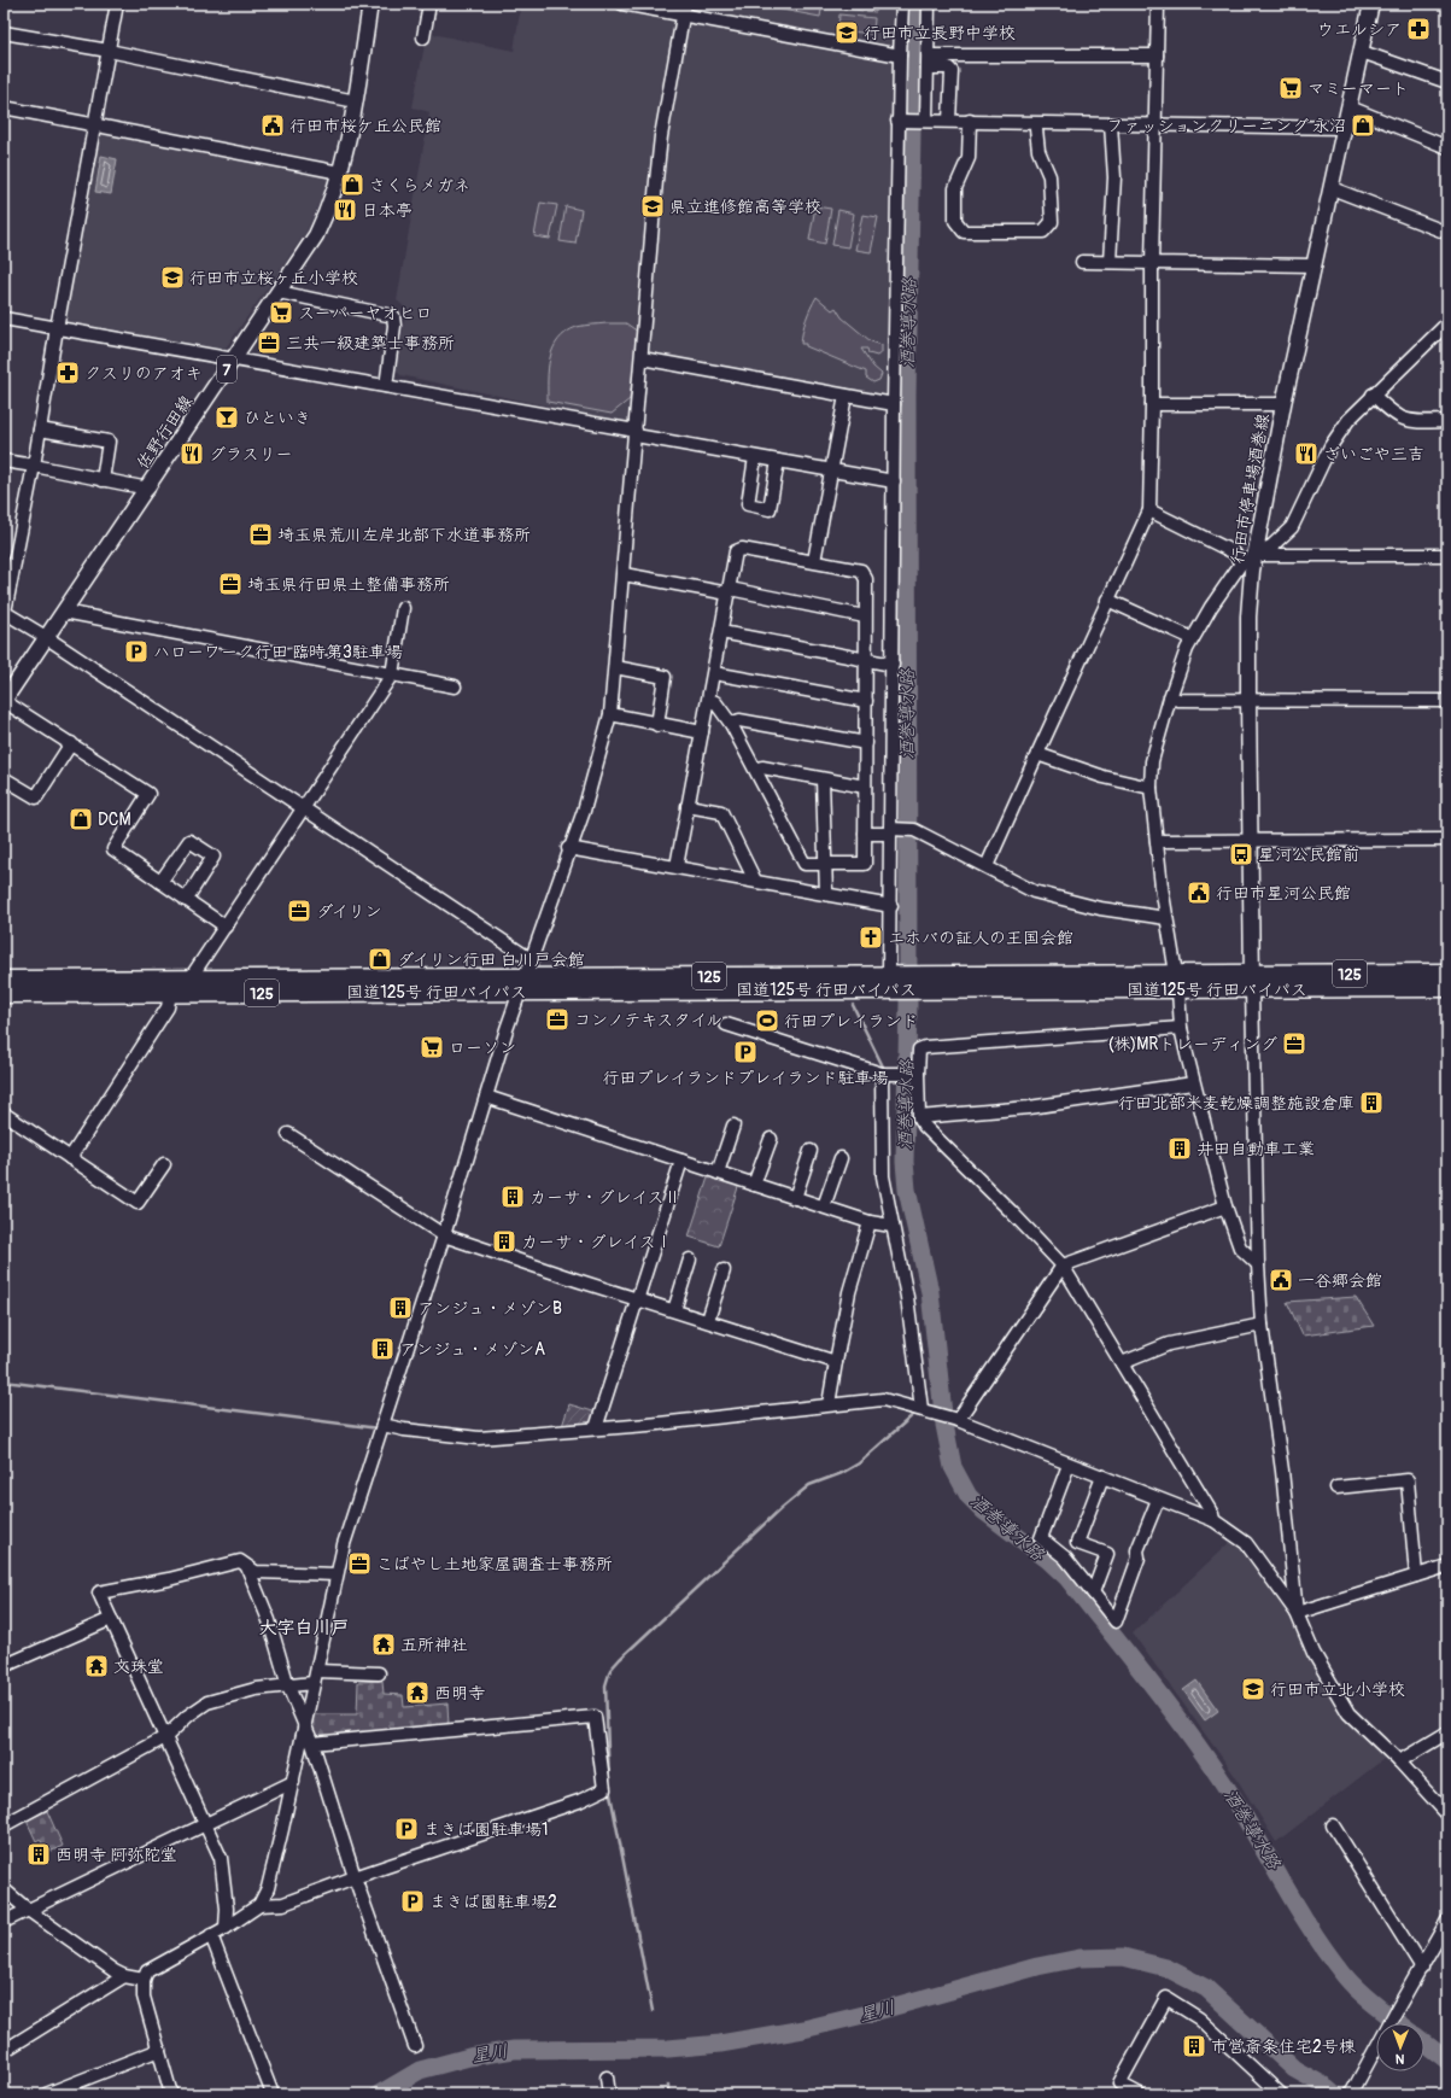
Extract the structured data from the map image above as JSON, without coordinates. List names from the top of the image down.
{
  "streets": {
    "highway": ["125", "国道125号 行田バイパス"],
    "main road": ["7", "佐野行田線", "行田市停車場酒巻線"]
  },
  "crossings": [
    ["行田市停車場酒巻線", "国道125号 行田バイパス"]
  ],
  "districts": ["大字白川戸"],
  "water": ["酒巻導水路", "星川"],
  "places": {
    "pharmacy": ["ウエルシア", "クスリのアオキ"],
    "school or university": [
      "行田市立長野中学校",
      "県立進修館高等学校",
      "行田市立桜ヶ丘小学校",
      "行田市立北小学校"
    ],
    "supermarket": ["マミーマート", "スーパーヤオヒロ", "ローソン"],
    "public building": ["行田市桜ケ丘公民館", "行田市星河公民館", "一谷郷会館"],
    "shop": [
      "ファッションクリーニング 永沼",
      "さくらメガネ",
      "DCM",
      "ダイリン行田 白川戸会館"
    ],
    "restaurant": ["日本亭", "グラスリー", "ざいごや三吉"],
    "office": [
      "三共一級建築士事務所",
      "埼玉県荒川左岸北部下水道事務所",
      "埼玉県行田県土整備事務所",
      "ダイリン",
      "コンノテキスタイル",
      "(株)MRトレーディング",
      "こばやし土地家屋調査士事務所"
    ],
    "bar": ["ひといき"],
    "parking": [
      "ハローワーク行田 臨時第3駐車場",
      "行田プレイランドプレイランド駐車場",
      "まきば園駐車場1",
      "まきば園駐車場2"
    ],
    "bus stop": ["星河公民館前"],
    "church": ["エホバの証人の王国会館"],
    "sports": ["行田プレイランド"],
    "building": [
      "行田北部米麦乾燥調整施設倉庫",
      "井田自動車工業",
      "カーサ・グレイスⅡ",
      "カーサ・グレイスⅠ",
      "アンジュ・メゾンB",
      "アンジュ・メゾンA",
      "西明寺 阿弥陀堂",
      "市営斎条住宅2号棟"
    ],
    "temple": ["五所神社", "文珠堂", "西明寺"]
  },
  "north": "bottom"
}
